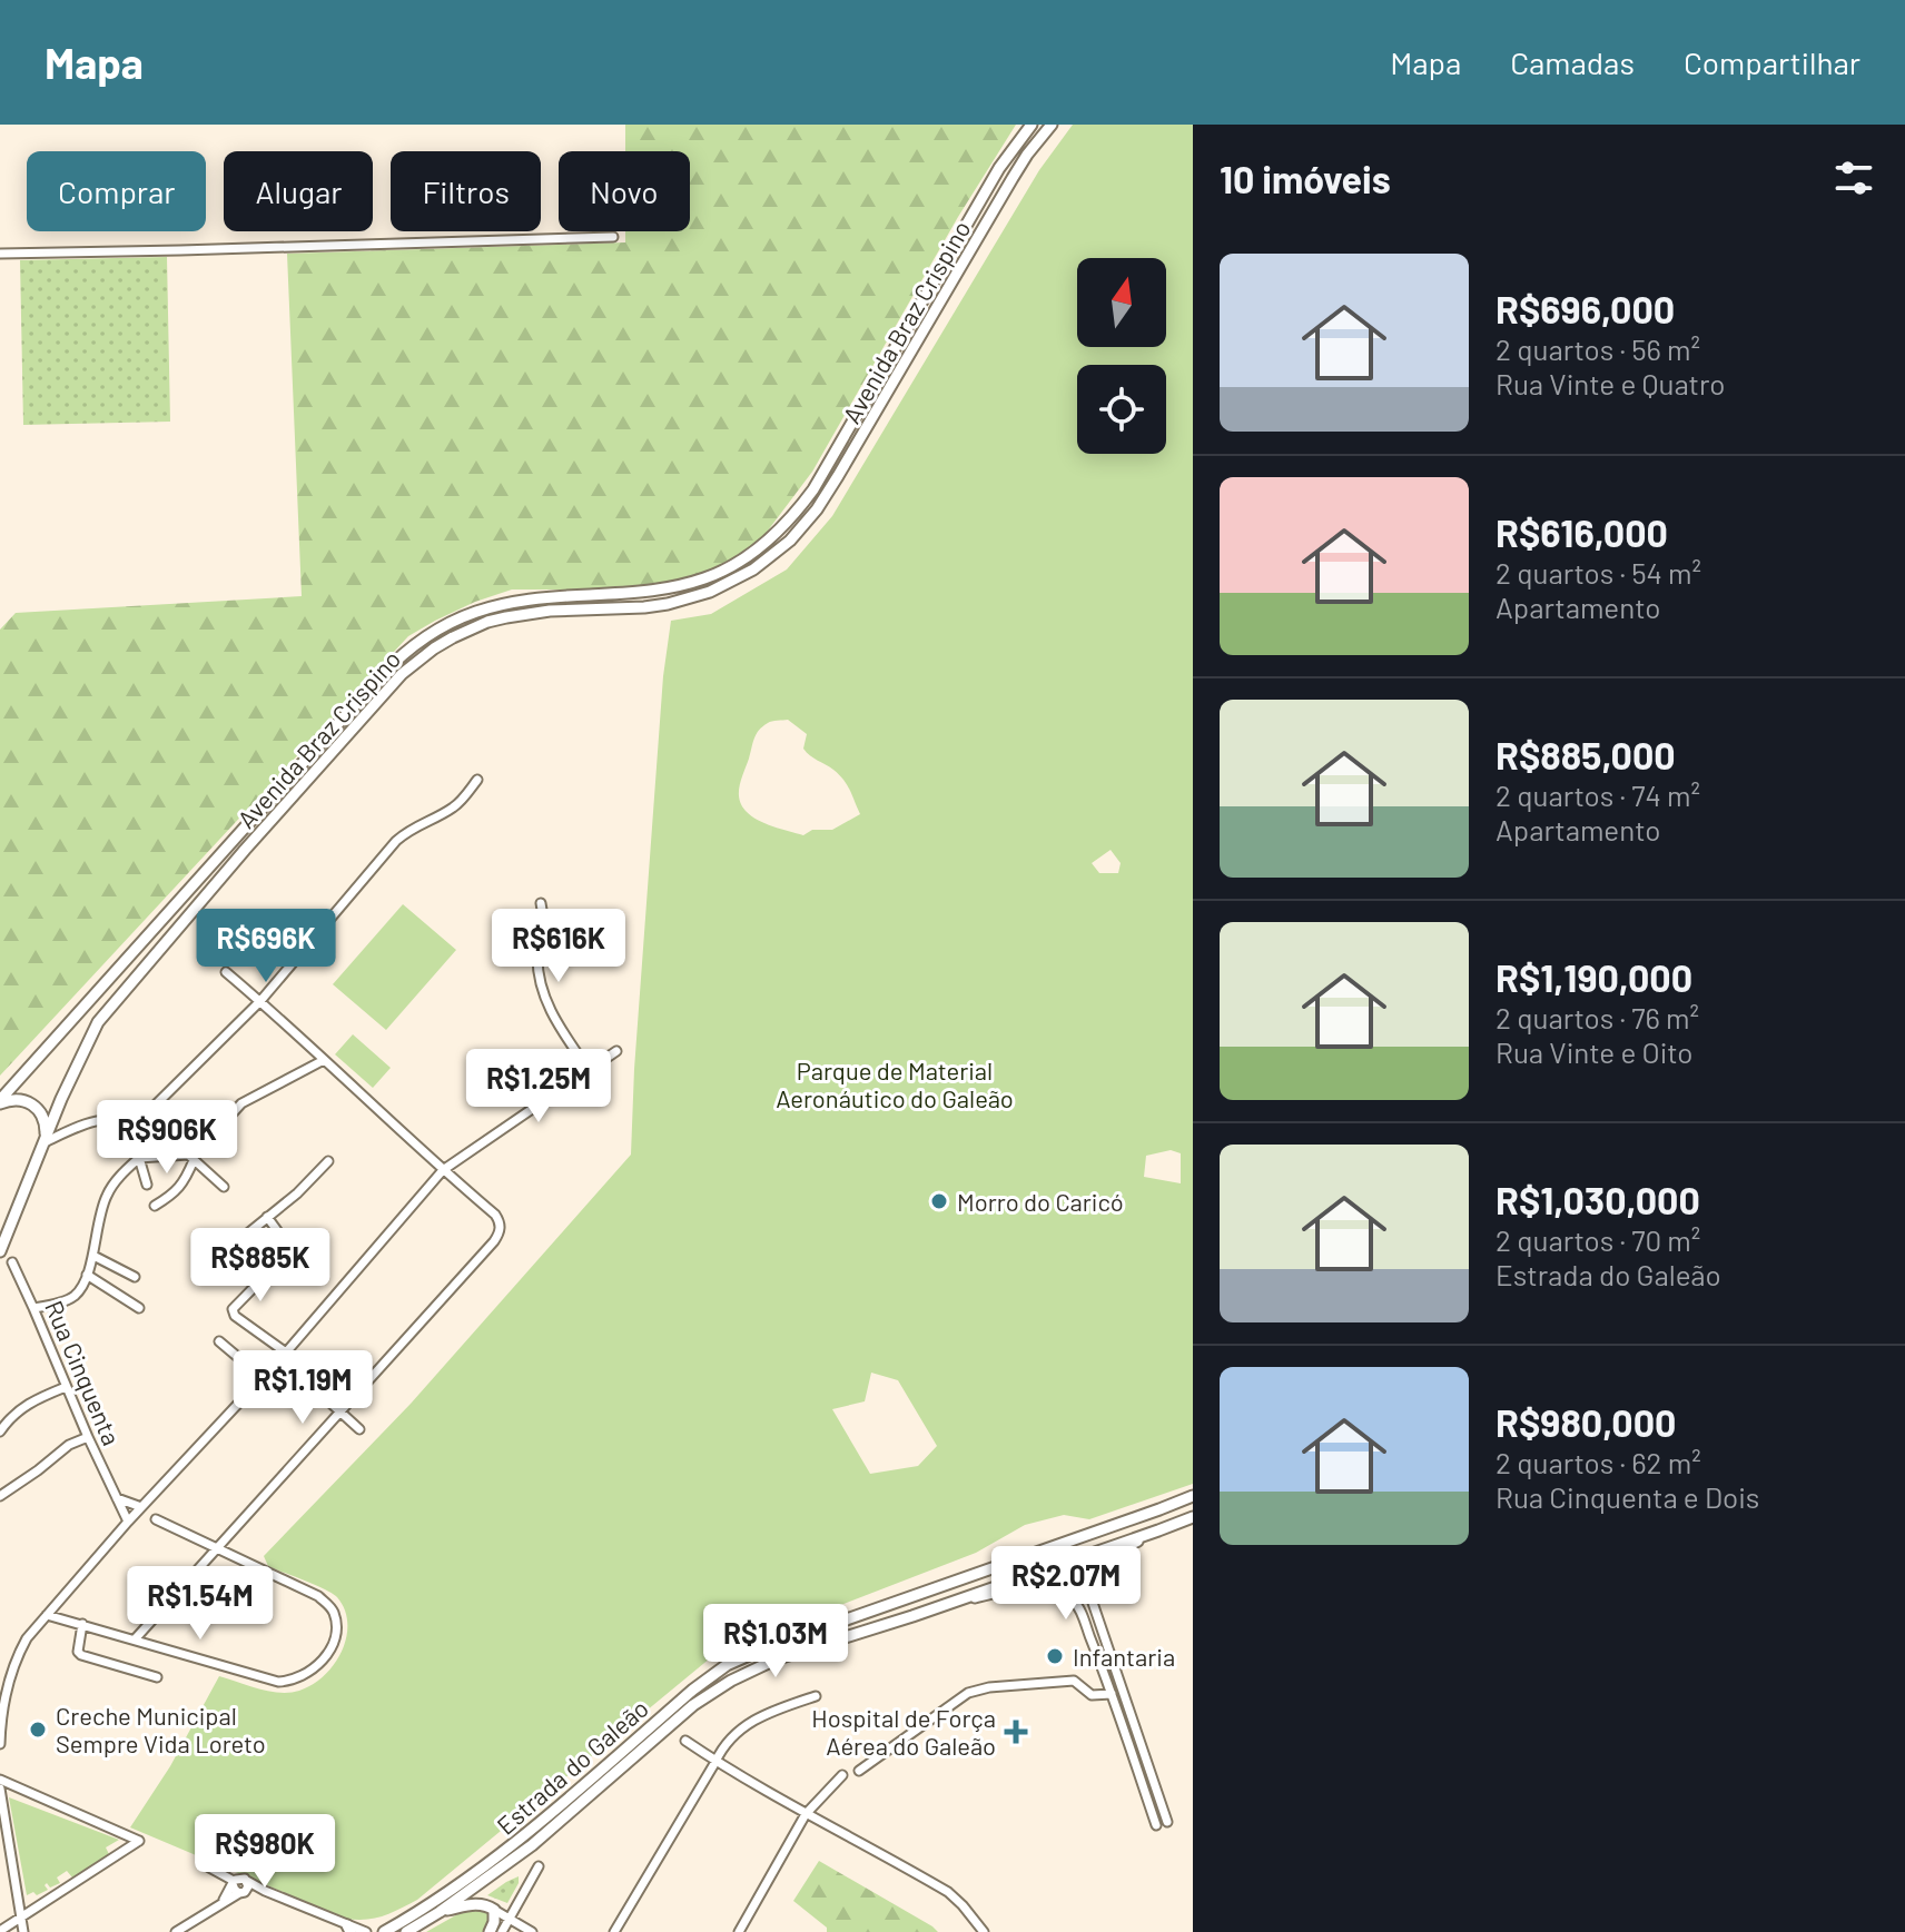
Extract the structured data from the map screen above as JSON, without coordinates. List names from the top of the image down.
{
  "streets": {
    "main road": ["Avenida Braz Crispino", "Estrada do Galeão"],
    "street": ["Rua Cinquenta"]
  },
  "parks": ["Parque de Material Aeronáutico do Galeão"],
  "places": {
    "other": ["Morro do Caricó", "Infantaria", "Creche Municipal Sempre Vida Loreto"],
    "health": ["Hospital de Força Aérea do Galeão"]
  },
  "north": "top",
  "page": {
    "header": "Mapa",
    "nav": ["Mapa", "Camadas", "Compartilhar"],
    "heading": "10 imóveis",
    "chip": [
      "Comprar",
      "Alugar",
      "Filtros",
      "Novo"
    ],
    "list": [
      {
        "name": "R$696,000",
        "note": "2 quartos · 56 m² · Rua Vinte e Quatro"
      },
      {
        "name": "R$616,000",
        "note": "2 quartos · 54 m² · Apartamento"
      },
      {
        "name": "R$885,000",
        "note": "2 quartos · 74 m² · Apartamento"
      },
      {
        "name": "R$1,190,000",
        "note": "2 quartos · 76 m² · Rua Vinte e Oito"
      },
      {
        "name": "R$1,030,000",
        "note": "2 quartos · 70 m² · Estrada do Galeão"
      },
      {
        "name": "R$980,000",
        "note": "2 quartos · 62 m² · Rua Cinquenta e Dois"
      }
    ],
    "price": [
      "R$696K",
      "R$616K",
      "R$1.25M",
      "R$906K",
      "R$885K",
      "R$1.19M",
      "R$2.07M",
      "R$1.54M",
      "R$1.03M",
      "R$980K"
    ]
  }
}
